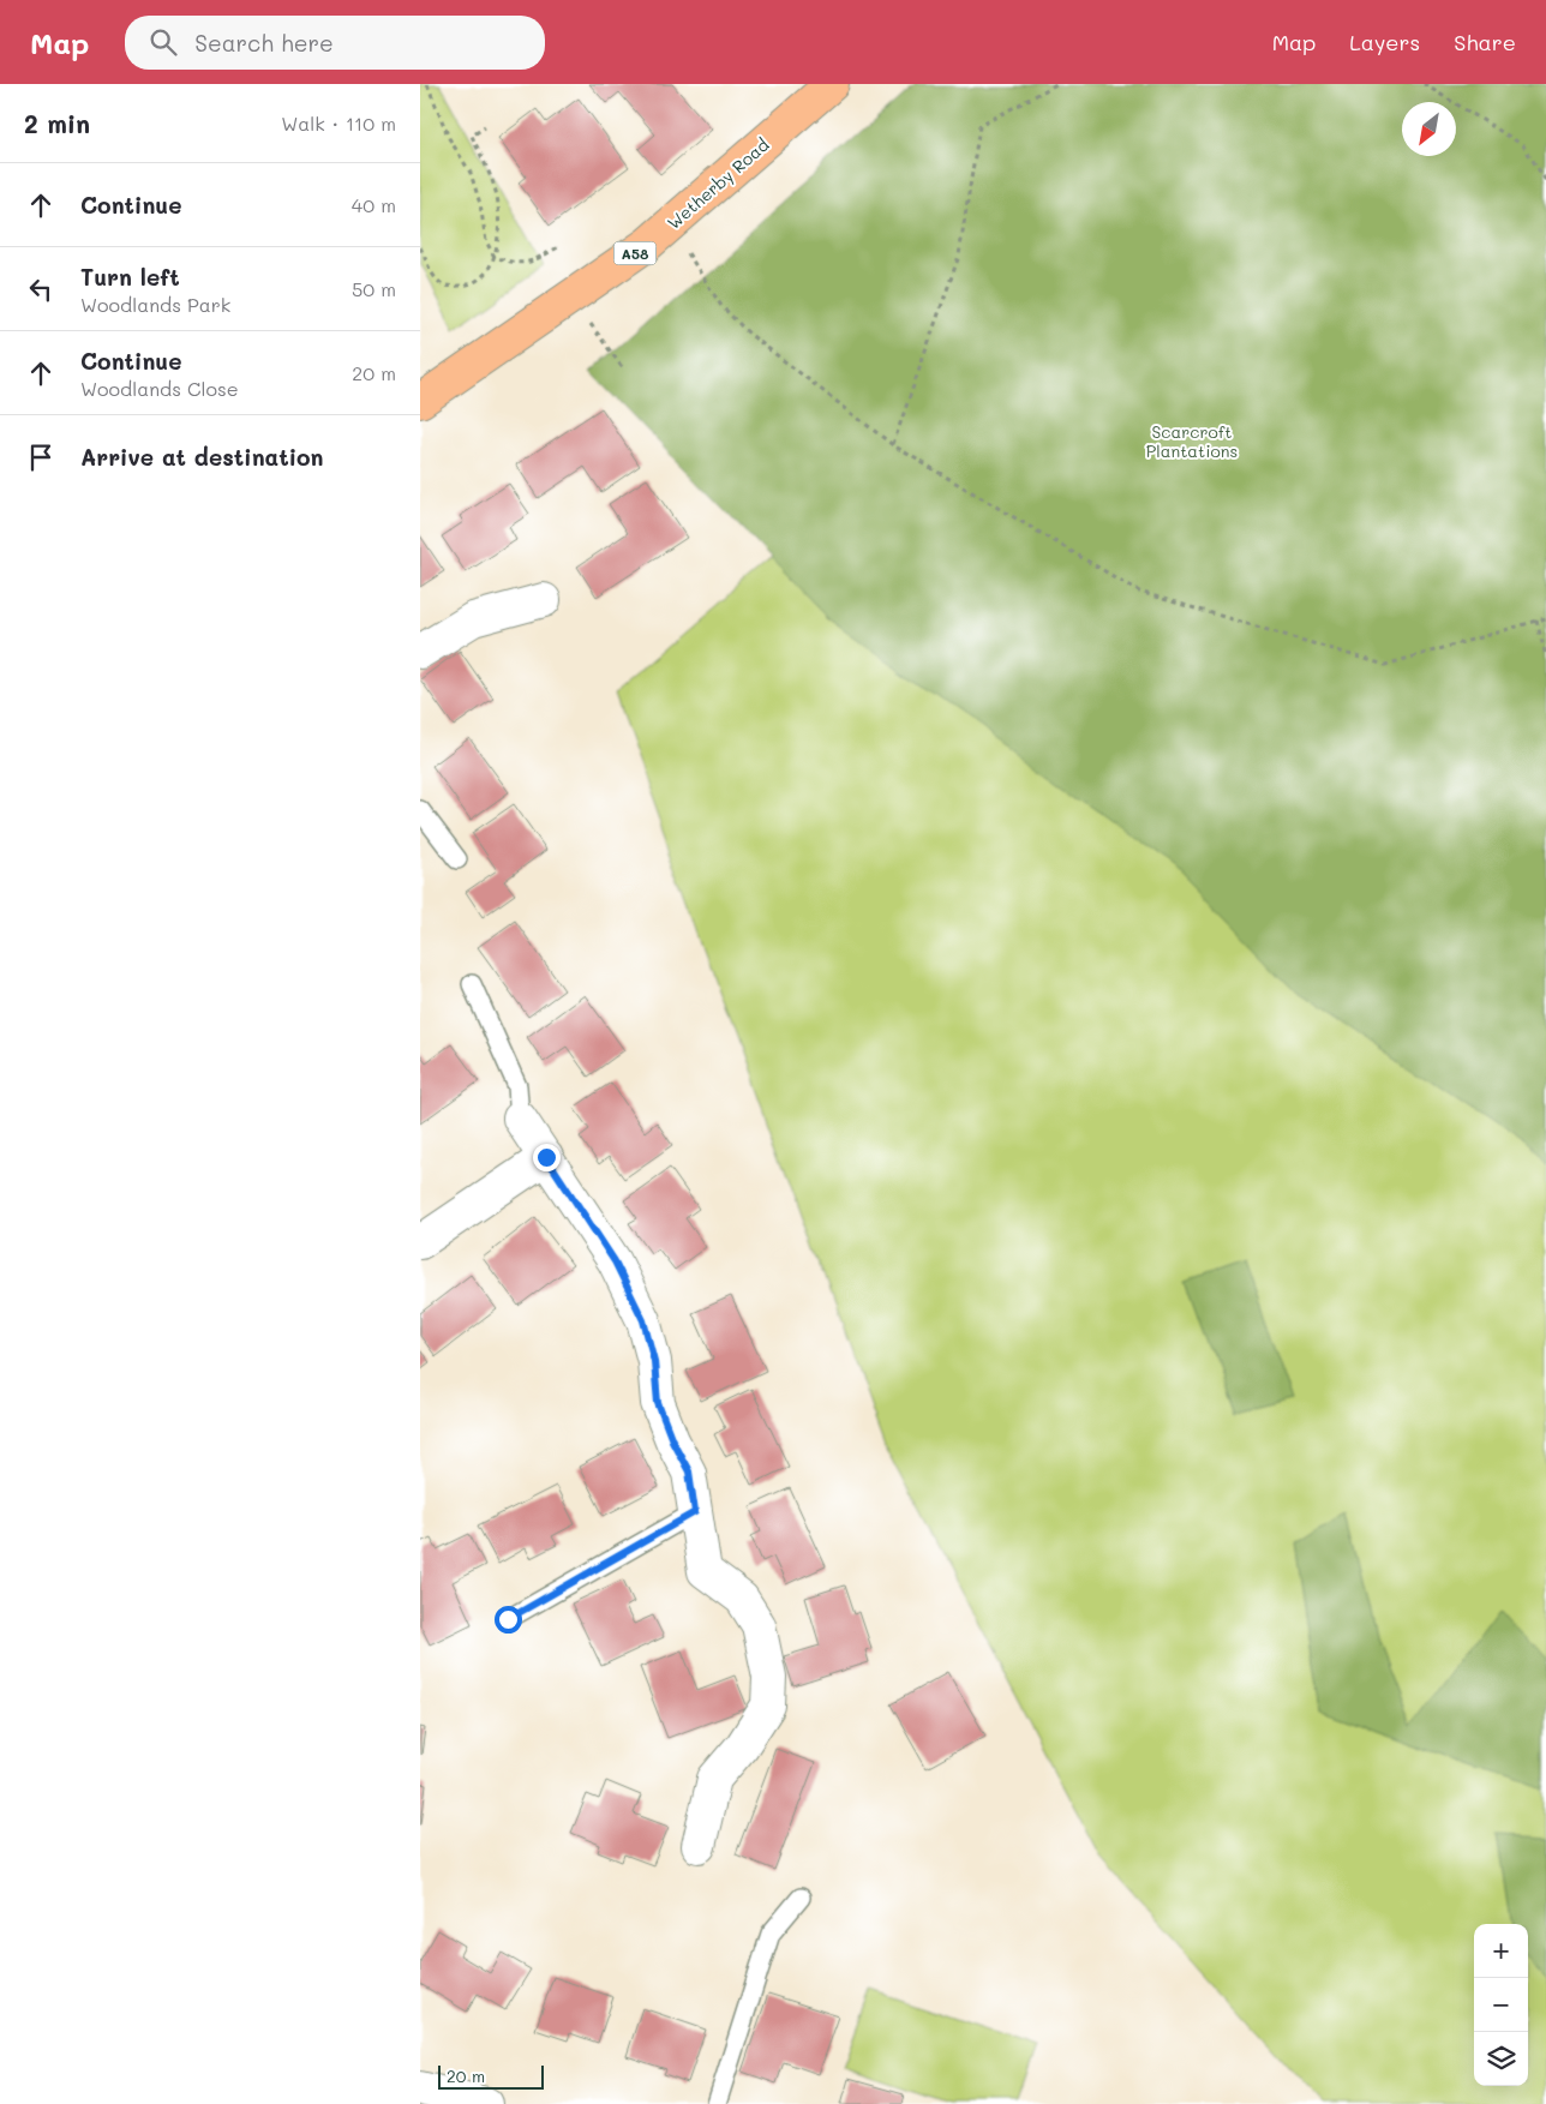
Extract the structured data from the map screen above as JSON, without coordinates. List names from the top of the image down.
{
  "streets": {
    "main road": ["Wetherby Road", "A58"]
  },
  "parks": ["Scarcroft Plantations"],
  "scale_bar": "20 m",
  "north": "bottom left",
  "page": {
    "header": "Map",
    "search": "Search here",
    "nav": ["Map", "Layers", "Share"],
    "heading": ["2 min", "Walk · 110 m"],
    "list": [
      ["Continue", "40 m"],
      ["Turn left", "Woodlands Park", "50 m"],
      ["Continue", "Woodlands Close", "20 m"],
      "Arrive at destination"
    ],
    "map_buttons": ["+", "−"],
    "scale": "20 m"
  }
}
